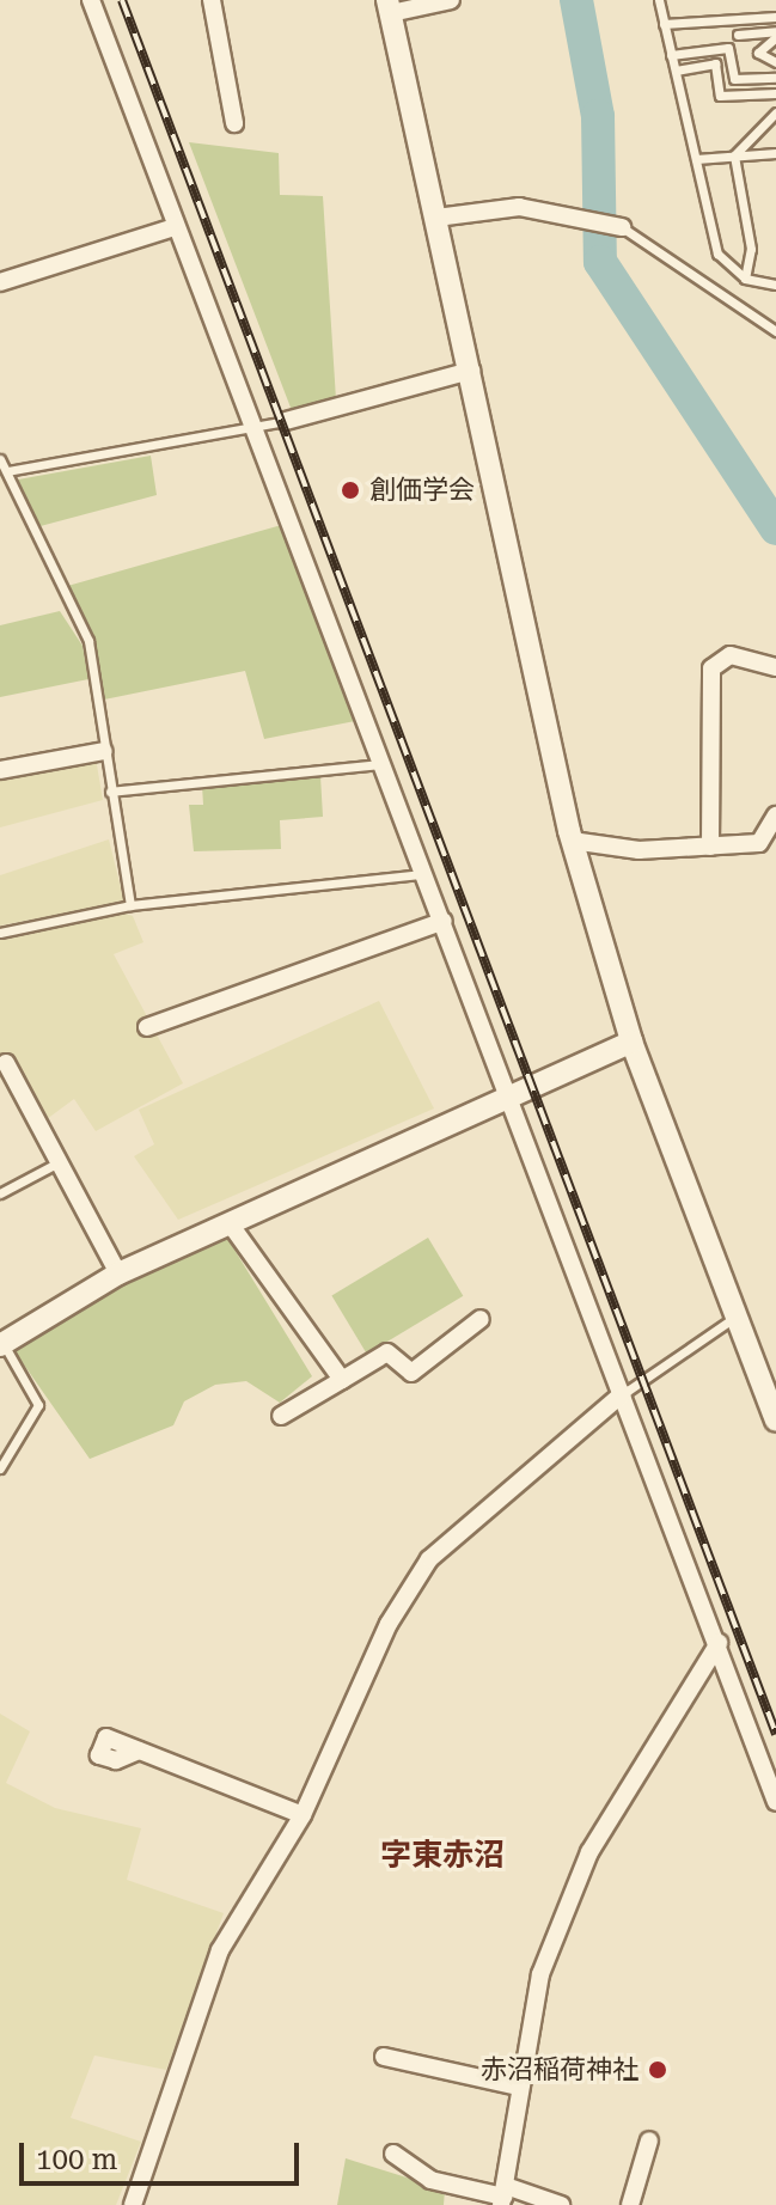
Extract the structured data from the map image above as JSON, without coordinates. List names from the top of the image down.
{
  "districts": ["字東赤沼"],
  "places": ["創価学会", "赤沼稲荷神社"],
  "scale_bar": "100 m"
}
